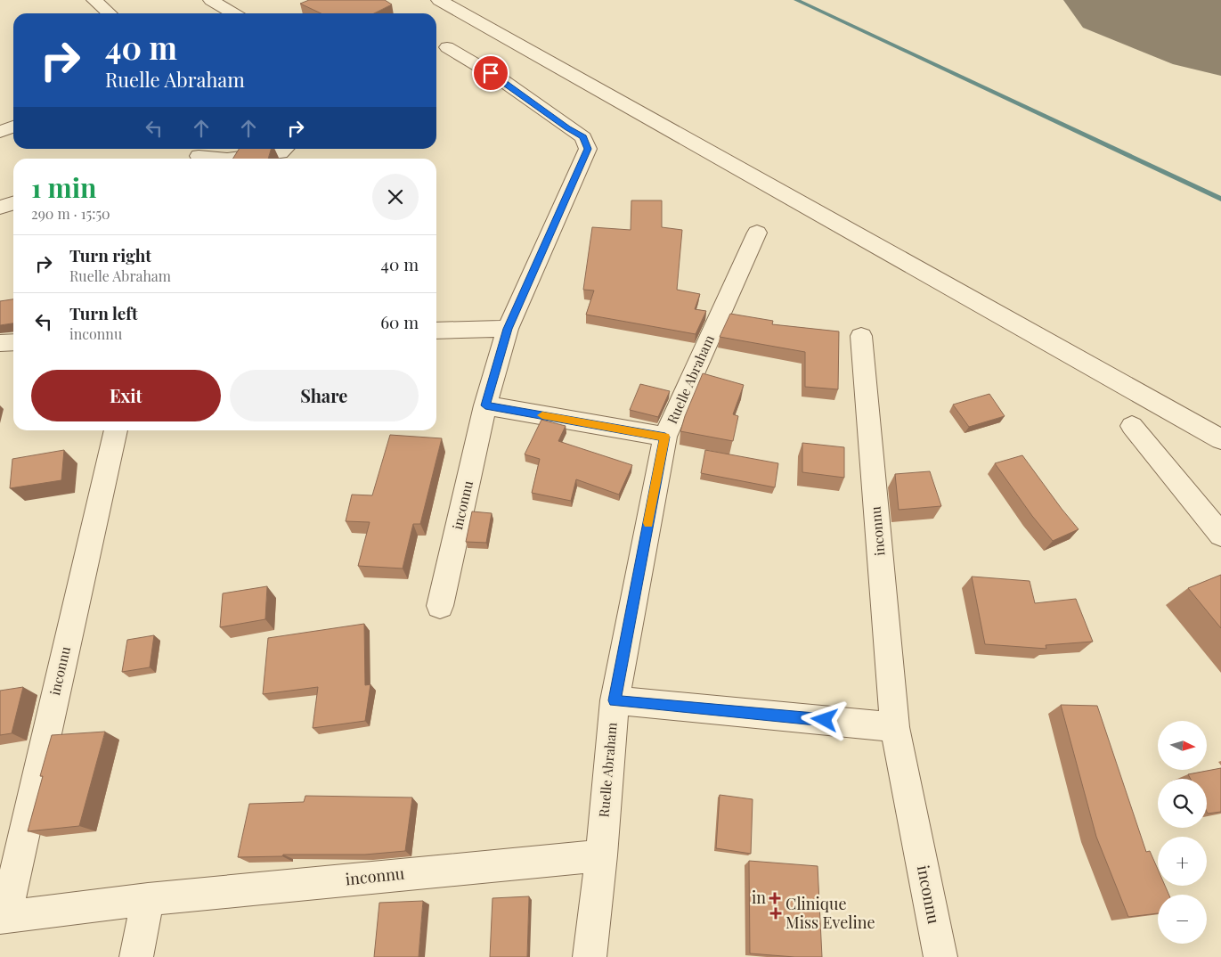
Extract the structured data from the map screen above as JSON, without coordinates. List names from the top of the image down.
{
  "streets": {
    "street": ["Ruelle Abraham", "inconnu"]
  },
  "crossings": [
    ["Ruelle Abraham", "inconnu"]
  ],
  "places": {
    "health": ["in", "Clinique Miss Eveline"]
  },
  "north": "right",
  "page": {
    "turn": ["40 m", "Ruelle Abraham"],
    "heading": ["1 min", "290 m · 15:50"],
    "list": [
      {
        "name": "Turn right",
        "note": "Ruelle Abraham",
        "value": "40 m"
      },
      {
        "name": "Turn left",
        "note": "inconnu",
        "value": "60 m"
      }
    ],
    "buttons": ["Exit", "Share"],
    "map_buttons": ["+", "−"]
  }
}
